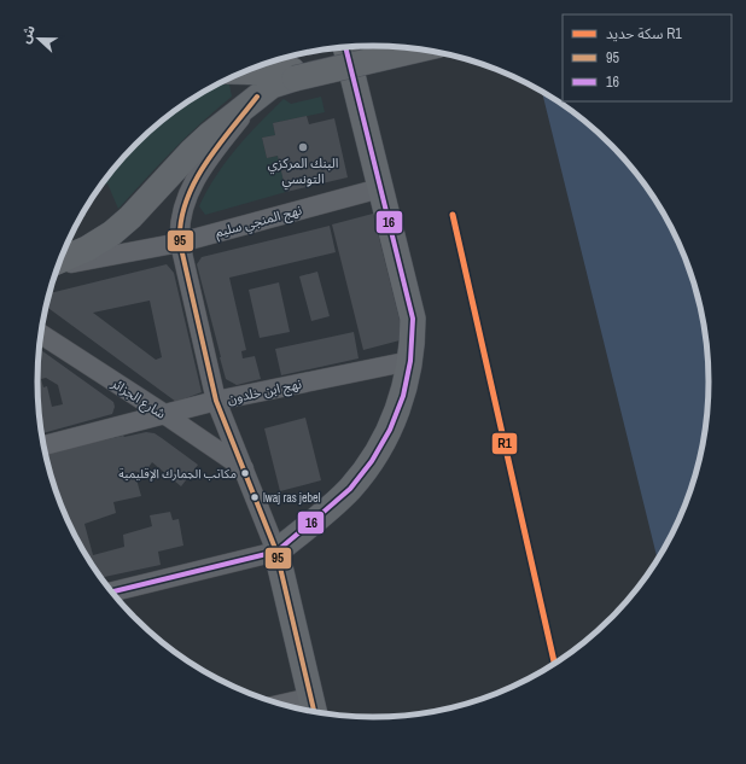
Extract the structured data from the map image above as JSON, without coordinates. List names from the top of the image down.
{
  "streets": {
    "main road": ["نهج المنجي سليم"],
    "street": ["نهج ابن خلدون", "شارع الجزائر"]
  },
  "crossings": [
    ["نهج ابن خلدون", "شارع الجزائر"]
  ],
  "places": ["البنك المركزي التونسي", "مكاتب الجمارك الإقليمية", "lwaj ras jebel"],
  "lines": ["transit line 16", "transit line 95", "rail line R1"],
  "legend": ["سكة حديد R1", "95", "16"],
  "north": "left"
}
